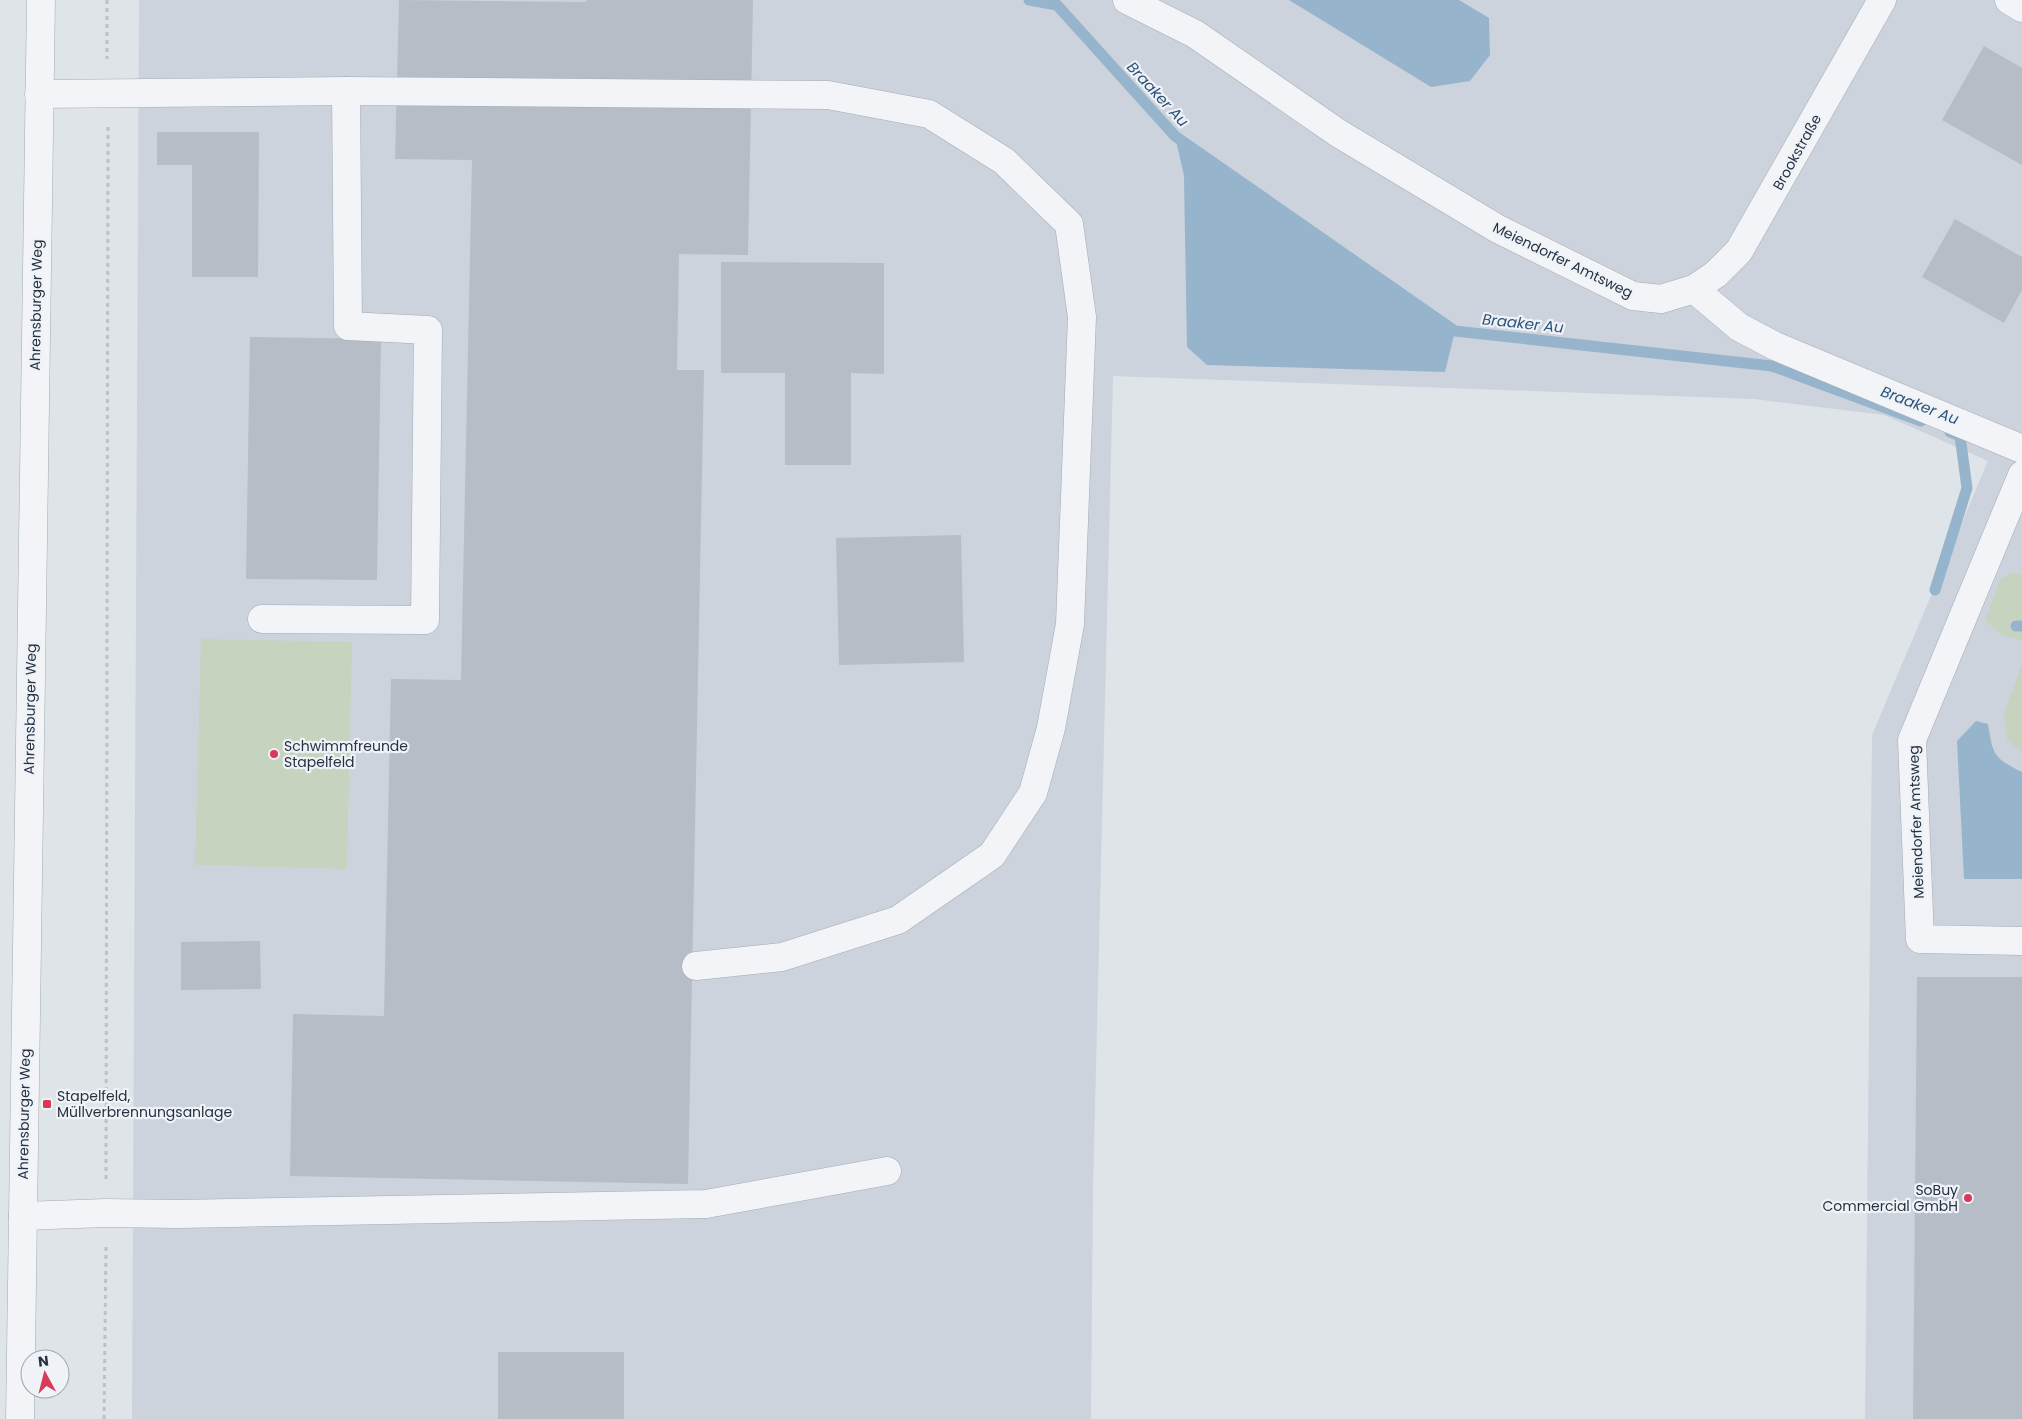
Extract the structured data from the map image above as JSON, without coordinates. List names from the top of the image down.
{
  "streets": {
    "street": ["Brookstraße", "Meiendorfer Amtsweg", "Ahrensburger Weg"]
  },
  "crossings": [
    ["Brookstraße", "Meiendorfer Amtsweg"]
  ],
  "water": ["Braaker Au"],
  "places": {
    "other": ["Schwimmfreunde Stapelfeld", "SoBuy Commercial GmbH"],
    "transit": ["Stapelfeld, Müllverbrennungsanlage"]
  },
  "north": "top"
}
